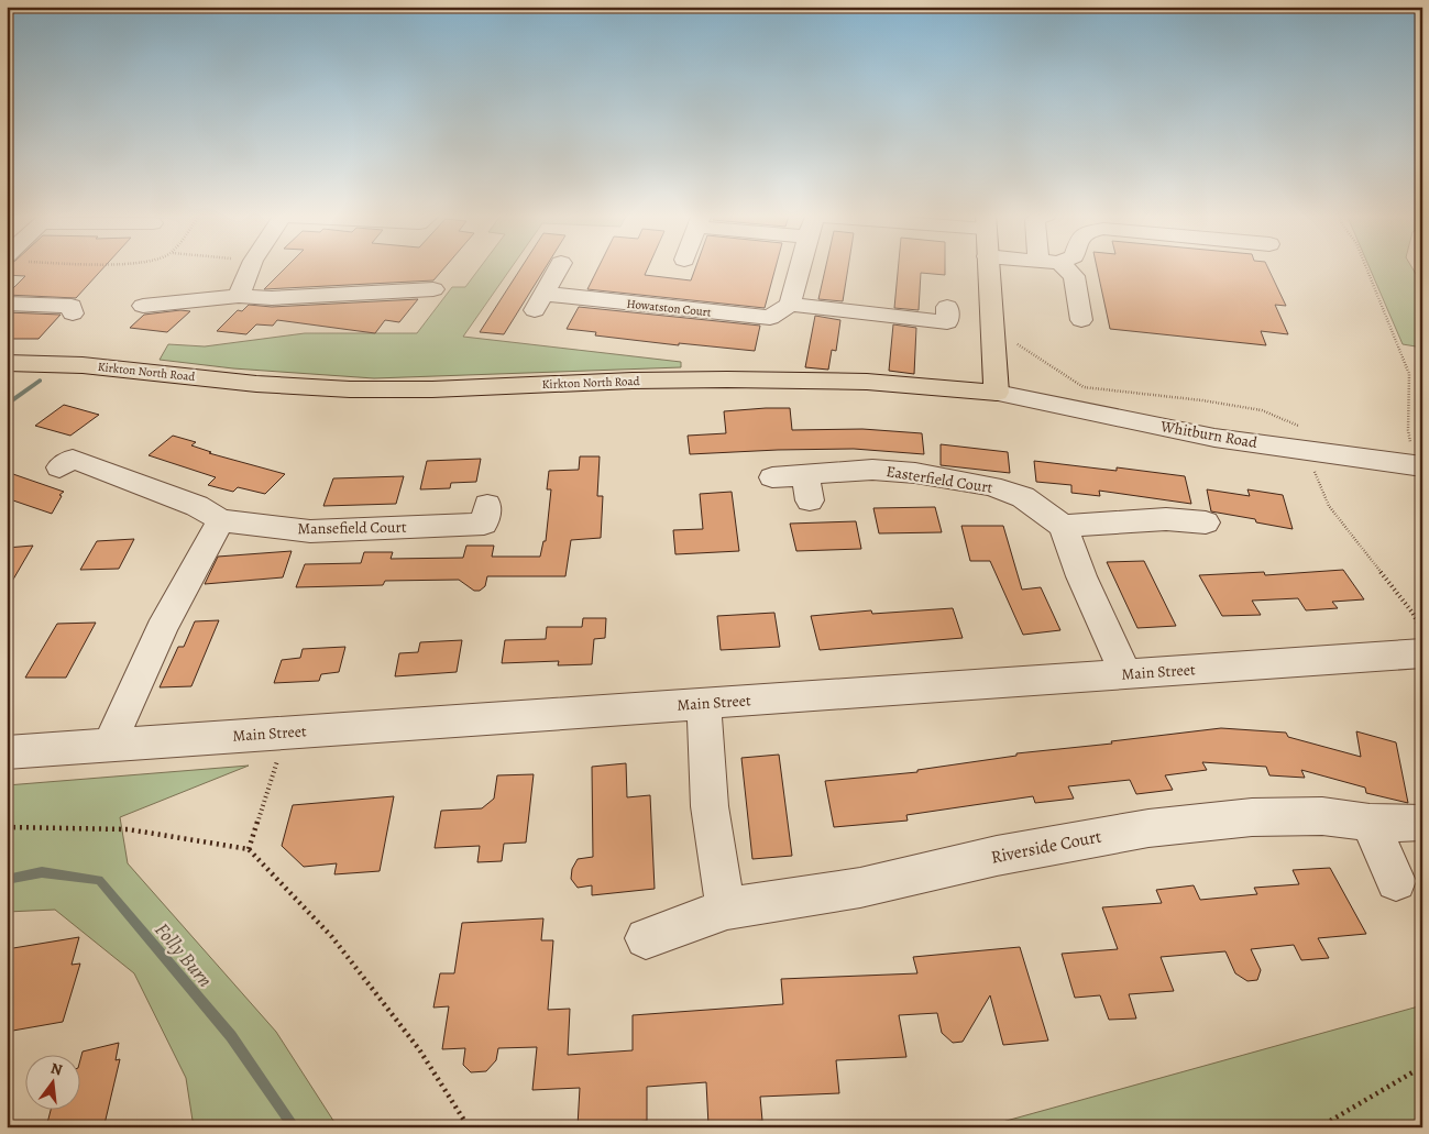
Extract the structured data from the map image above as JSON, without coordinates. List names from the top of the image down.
{
  "streets": {
    "main road": ["Kirkton North Road"],
    "street": [
      "Howatston Court",
      "Whitburn Road",
      "Easterfield Court",
      "Mansefield Court",
      "Main Street",
      "Riverside Court"
    ]
  },
  "crossings": [
    ["Kirkton North Road", "Whitburn Road"]
  ],
  "water": ["Folly Burn"],
  "north": "top"
}
